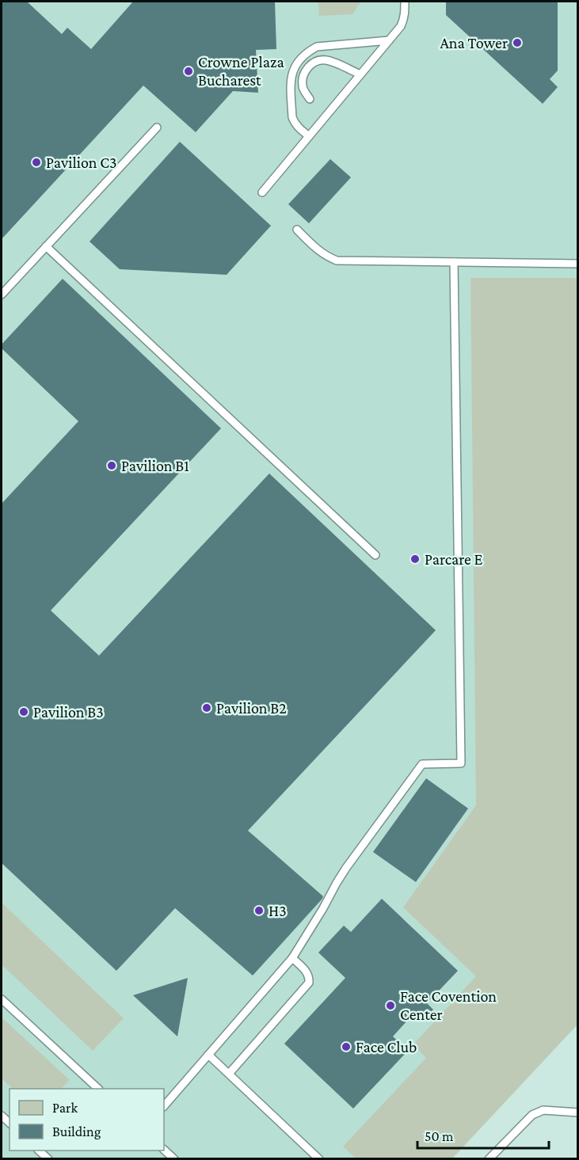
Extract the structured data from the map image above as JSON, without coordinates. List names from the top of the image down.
{
  "places": [
    "Ana Tower",
    "Crowne Plaza Bucharest",
    "Pavilion C3",
    "Pavilion B1",
    "Parcare E",
    "Pavilion B2",
    "Pavilion B3",
    "H3",
    "Face Covention Center",
    "Face Club"
  ],
  "legend": ["Park", "Building"],
  "scale_bar": "50 m"
}
